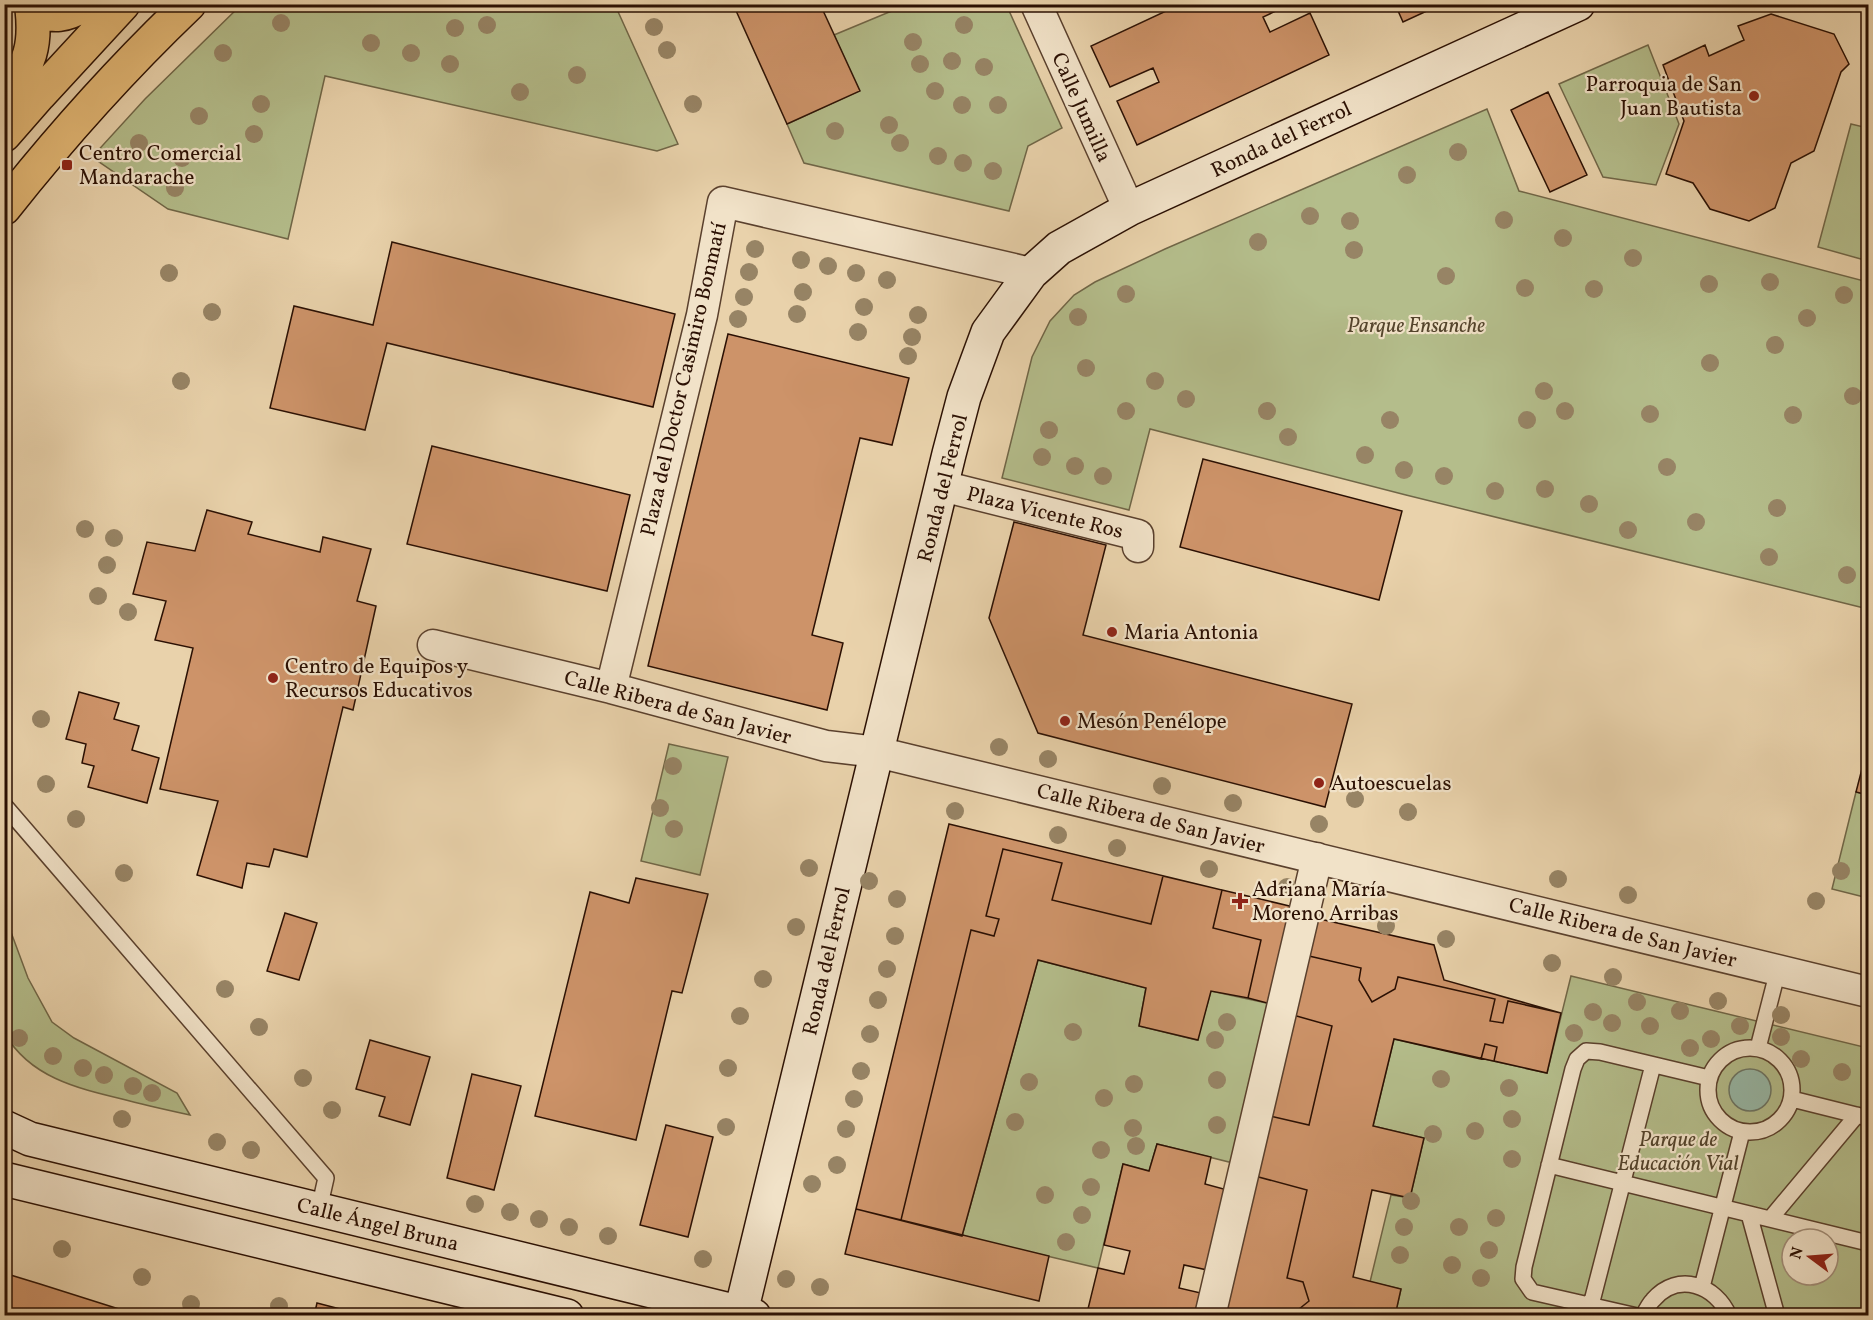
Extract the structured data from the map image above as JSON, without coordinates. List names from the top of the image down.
{
  "streets": {
    "street": [
      "Calle Jumilla",
      "Ronda del Ferrol",
      "Plaza del Doctor Casimiro Bonmatí",
      "Plaza Vicente Ros",
      "Calle Ribera de San Javier",
      "Calle Ángel Bruna"
    ]
  },
  "crossings": [
    ["Calle Jumilla", "Ronda del Ferrol"],
    ["Ronda del Ferrol", "Plaza del Doctor Casimiro Bonmatí"],
    ["Ronda del Ferrol", "Plaza Vicente Ros"],
    ["Ronda del Ferrol", "Calle Ribera de San Javier"],
    ["Ronda del Ferrol", "Calle Ángel Bruna"],
    ["Plaza del Doctor Casimiro Bonmatí", "Calle Ribera de San Javier"]
  ],
  "parks": ["Parque Ensanche", "Parque de Educación Vial"],
  "places": {
    "other": [
      "Parroquia de San Juan Bautista",
      "Maria Antonia",
      "Centro de Equipos y Recursos Educativos",
      "Mesón Penélope",
      "Autoescuelas"
    ],
    "transit": ["Centro Comercial Mandarache"],
    "health": ["Adriana María Moreno Arribas"]
  },
  "north": "left"
}
